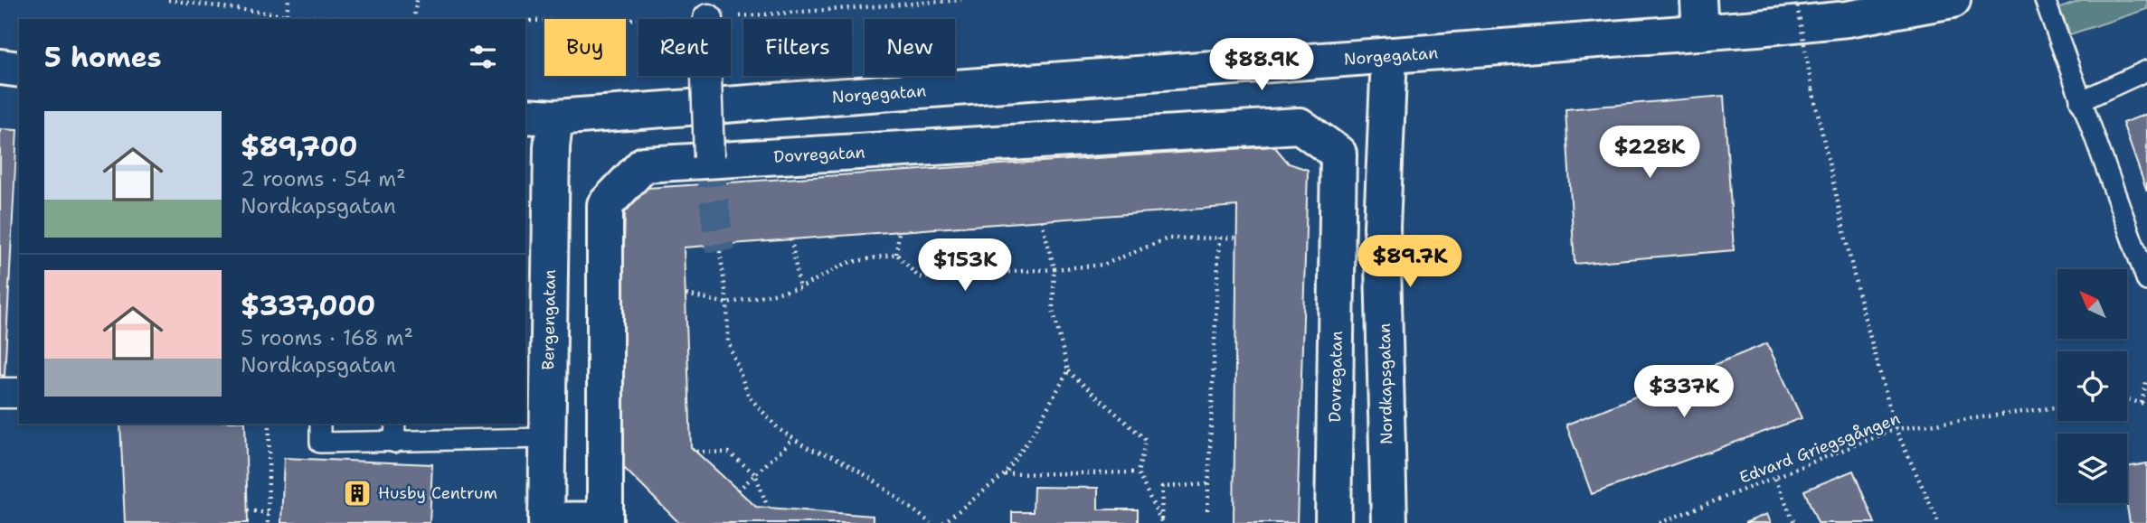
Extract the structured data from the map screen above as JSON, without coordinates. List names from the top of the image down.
{
  "streets": {
    "street": [
      "Norgegatan",
      "Dovregatan",
      "Bergengatan",
      "Nordkapsgatan"
    ],
    "path": ["Edvard Griegsgången"]
  },
  "crossings": [
    ["Norgegatan", "Bergengatan"],
    ["Norgegatan", "Nordkapsgatan"],
    ["Dovregatan", "Bergengatan"]
  ],
  "places": {
    "building": ["Husby Centrum"]
  },
  "north": "top left",
  "page": {
    "chip": [
      "Buy",
      "Rent",
      "Filters",
      "New"
    ],
    "heading": "5 homes",
    "price": [
      "$88.9K",
      "$228K",
      "$89.7K",
      "$153K",
      "$337K"
    ],
    "list": [
      {
        "name": "$89,700",
        "note": "2 rooms · 54 m² · Nordkapsgatan"
      },
      {
        "name": "$337,000",
        "note": "5 rooms · 168 m² · Nordkapsgatan"
      }
    ]
  }
}
